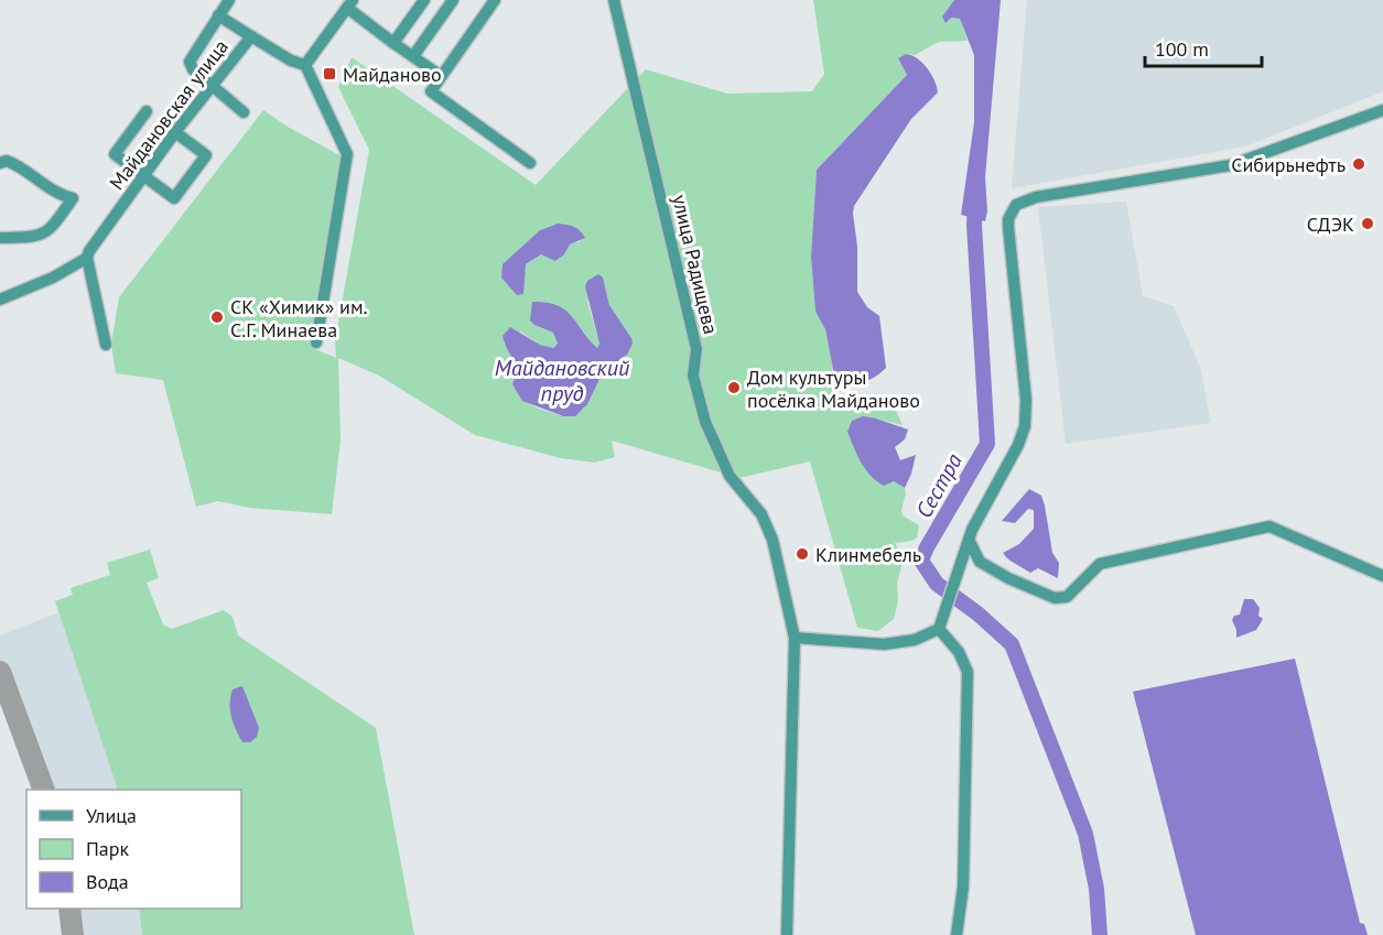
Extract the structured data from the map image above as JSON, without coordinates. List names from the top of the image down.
{
  "streets": {
    "street": ["Майдановская улица", "улица Радищева"]
  },
  "water": ["Майдановский пруд", "Сестра"],
  "places": {
    "transit": ["Майданово"],
    "other": [
      "Сибирьнефть",
      "СДЭК",
      "СК «Химик» им. С.Г. Минаева",
      "Дом культуры посёлка Майданово",
      "Клинмебель"
    ]
  },
  "legend": ["Улица", "Парк", "Вода"],
  "scale_bar": "100 m"
}
